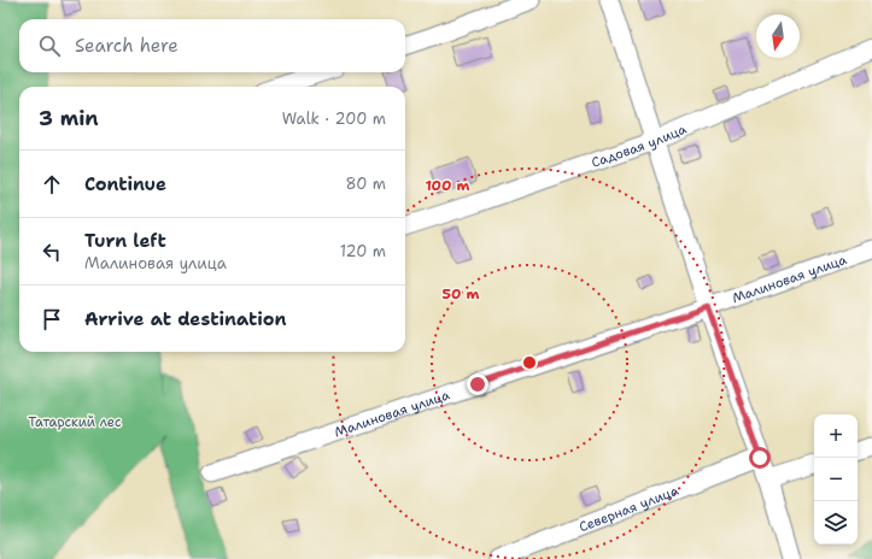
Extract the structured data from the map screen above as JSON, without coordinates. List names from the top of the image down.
{
  "streets": {
    "street": ["Садовая улица", "Малиновая улица", "Северная улица"]
  },
  "parks": ["Татарский лес"],
  "north": "bottom",
  "page": {
    "search": "Search here",
    "heading": ["3 min", "Walk · 200 m"],
    "list": [
      ["Continue", "80 m"],
      ["Turn left", "Малиновая улица", "120 m"],
      "Arrive at destination"
    ],
    "map_buttons": ["+", "−"]
  },
  "rings": ["100 m", "50 m"]
}
